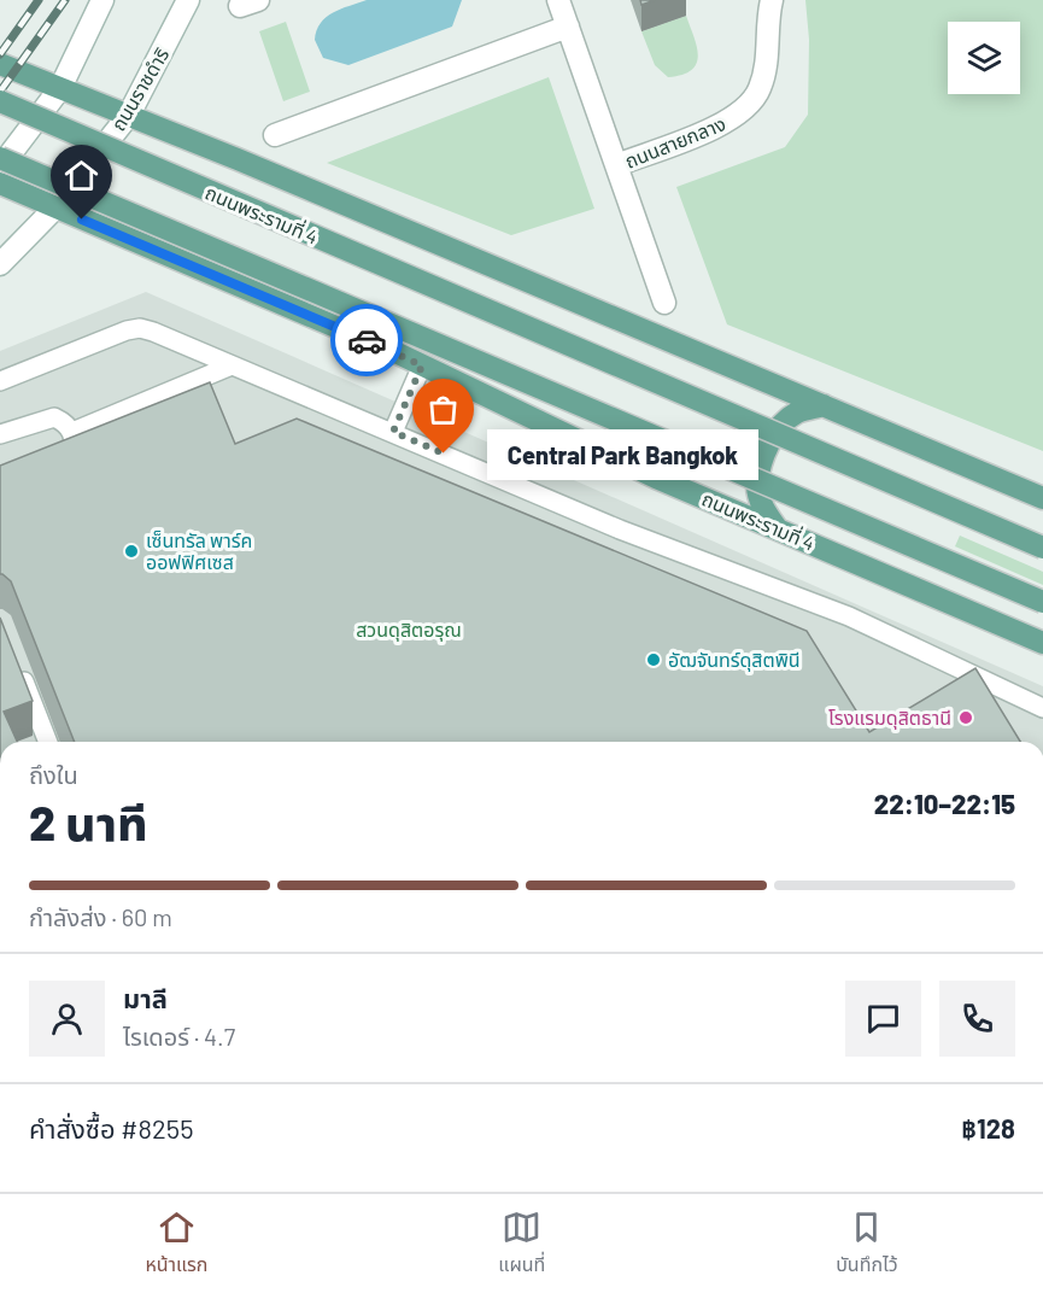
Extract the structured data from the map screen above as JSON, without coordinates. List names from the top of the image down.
{
  "streets": {
    "main road": ["ถนนพระรามที่ 4"],
    "street": ["ถนนราชดำริ", "ถนนสายกลาง"]
  },
  "crossings": [
    ["ถนนราชดำริ", "ถนนพระรามที่ 4"]
  ],
  "parks": ["สวนดุสิตอรุณ"],
  "places": [
    "Central Park Bangkok",
    "เซ็นทรัล พาร์ค ออฟฟิศเซส",
    "อัฒจันทร์ดุสิตพินี",
    "โรงแรมดุสิตธานี"
  ],
  "page": {
    "bubble": "Central Park Bangkok",
    "heading": ["2 นาที", "ถึงใน", "22:10–22:15"],
    "panel": [
      "มาลี",
      "ไรเดอร์ · 4.7",
      "คำสั่งซื้อ #8255",
      "฿128"
    ],
    "bar": "กำลังส่ง · 60 m",
    "tabs": ["หน้าแรก", "แผนที่", "บันทึกไว้"]
  }
}
